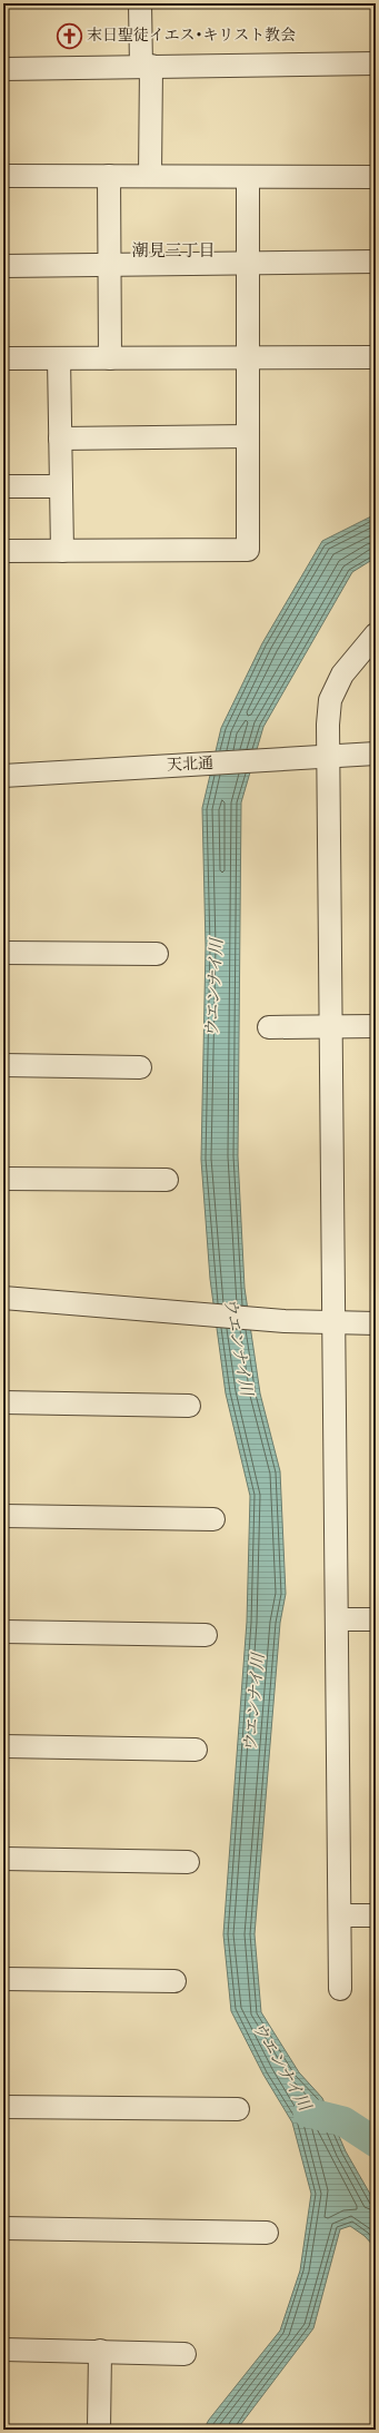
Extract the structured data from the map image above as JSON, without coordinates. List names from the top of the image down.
{
  "streets": {
    "street": ["天北通"]
  },
  "districts": ["潮見三丁目"],
  "water": ["ウエンナイ川"],
  "places": {
    "church": ["末日聖徒イエス•キリスト教会"]
  }
}
